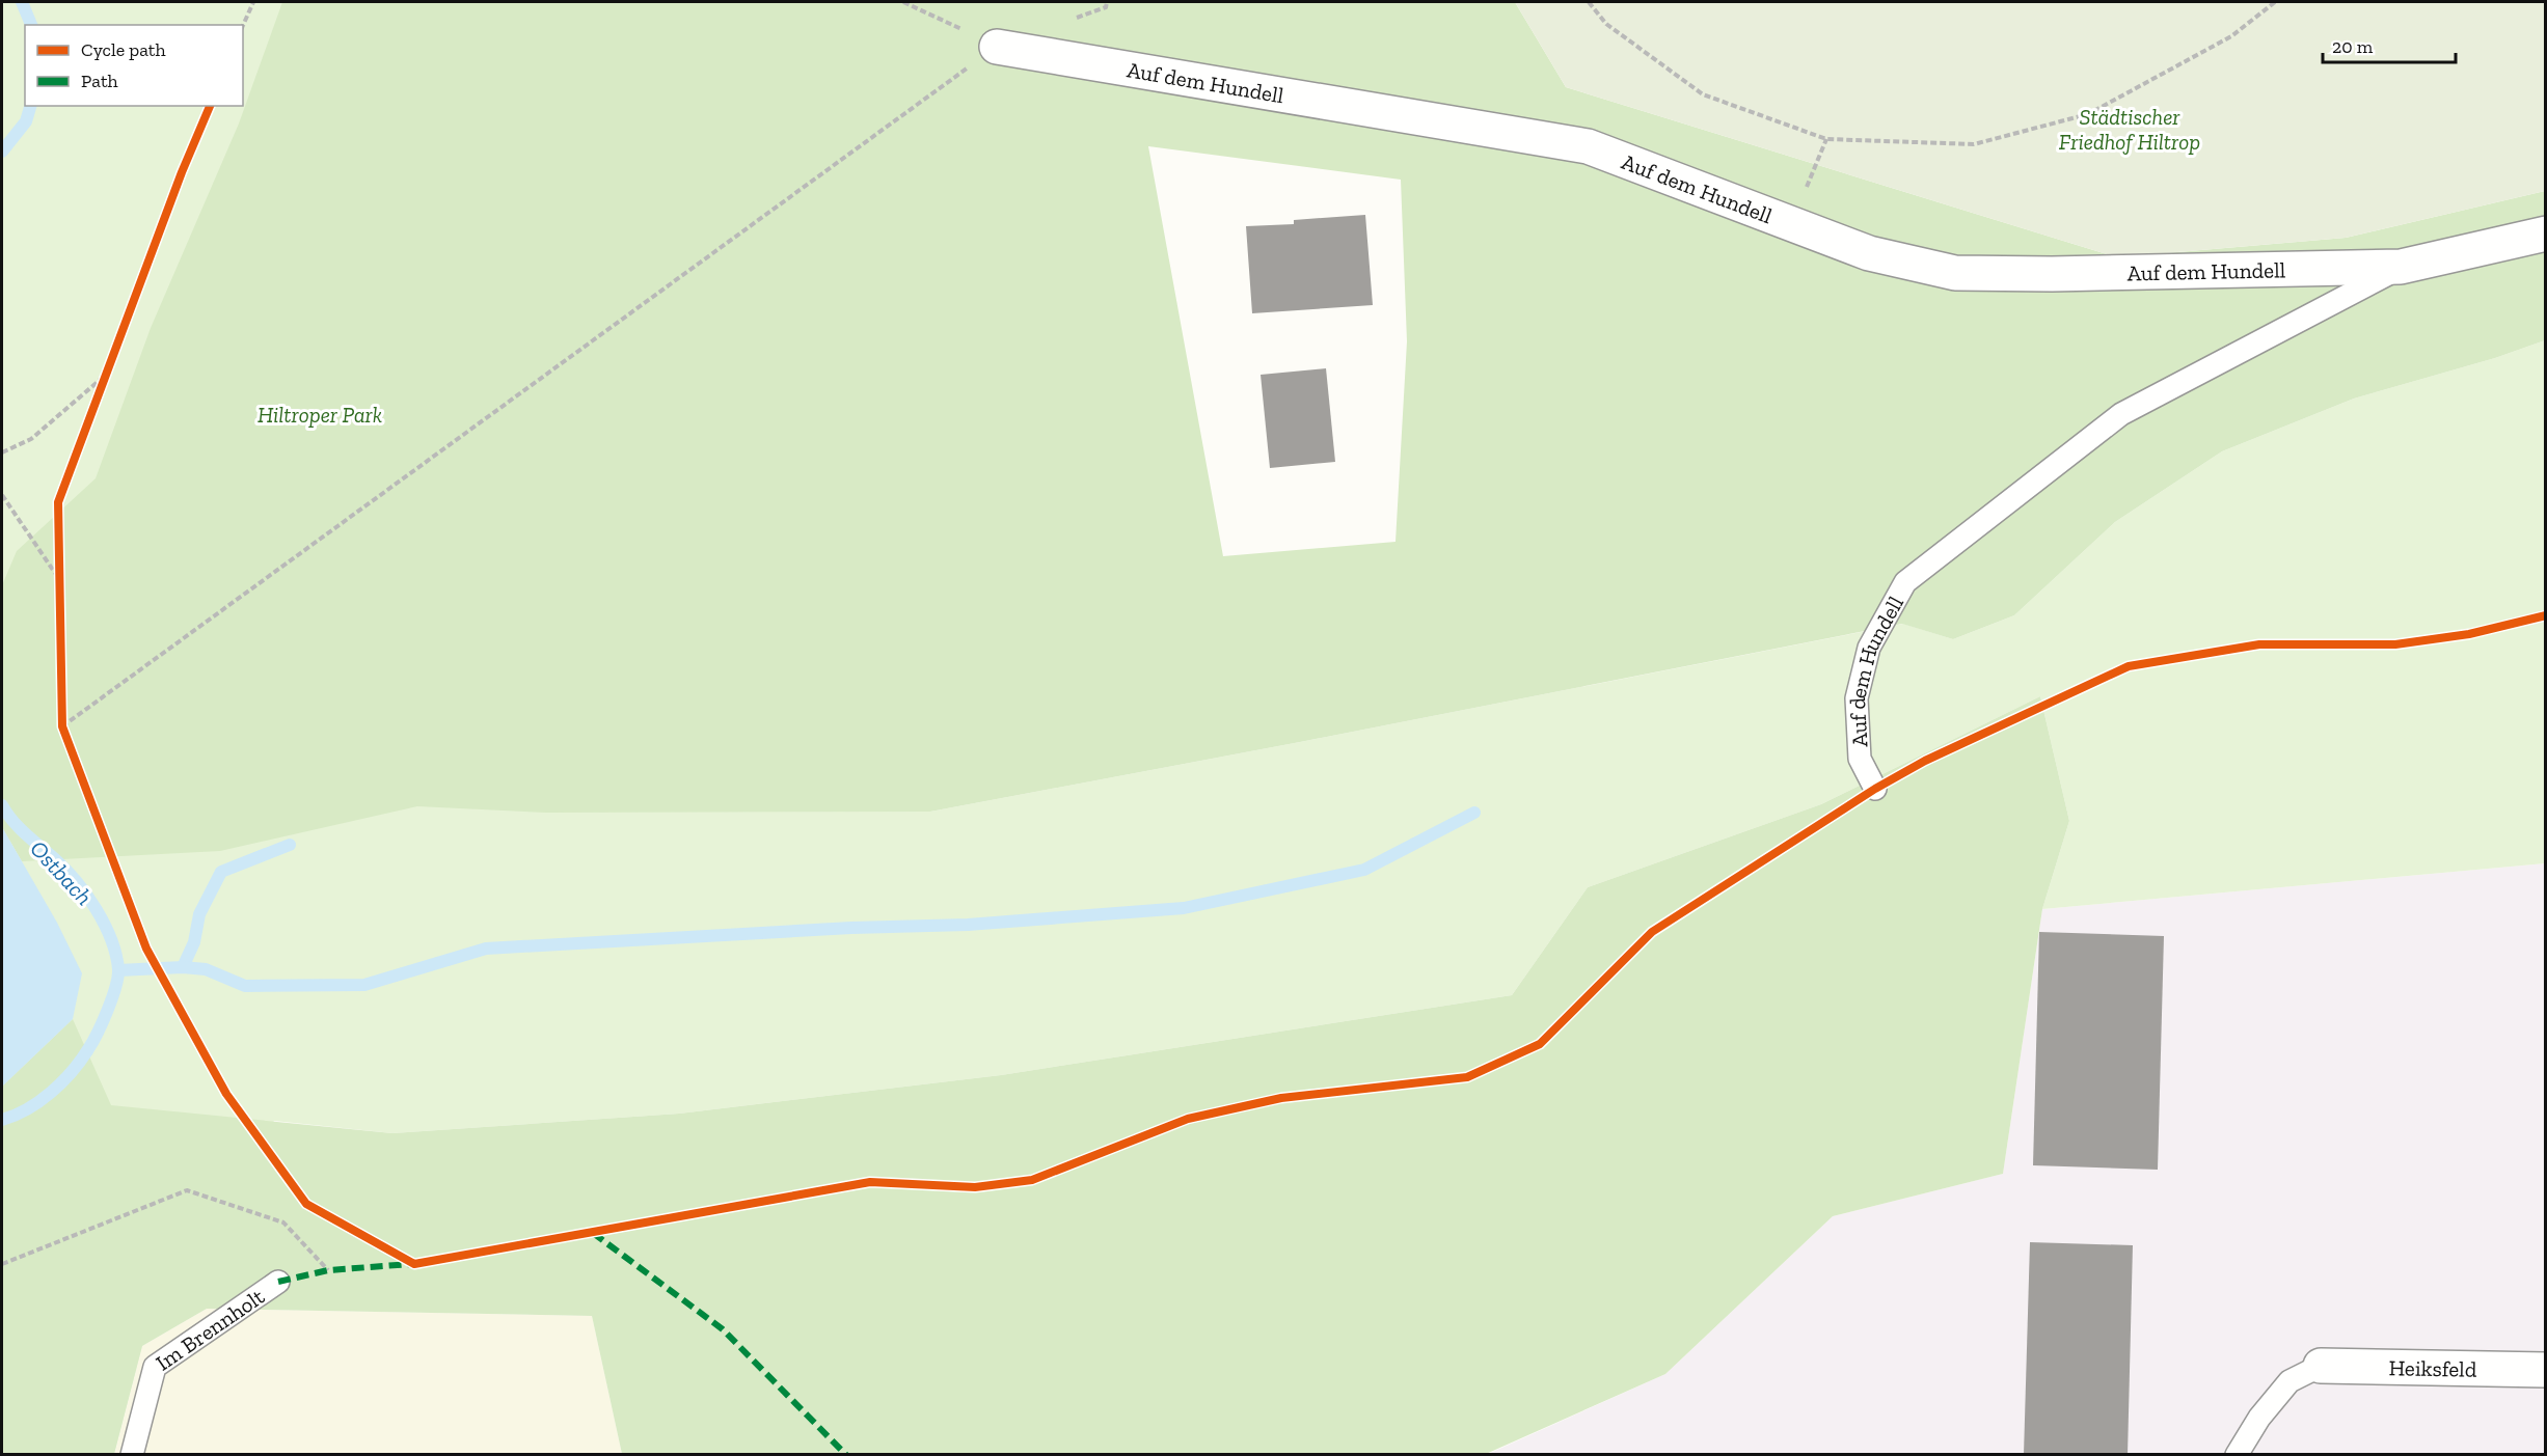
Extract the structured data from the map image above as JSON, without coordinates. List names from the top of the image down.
{
  "streets": {
    "street": ["Auf dem Hundell", "Heiksfeld"],
    "lane": ["Im Brennholt"]
  },
  "water": ["Ostbach"],
  "parks": ["Städtischer Friedhof Hiltrop", "Hiltroper Park"],
  "legend": ["Cycle path", "Path"],
  "scale_bar": "20 m"
}
